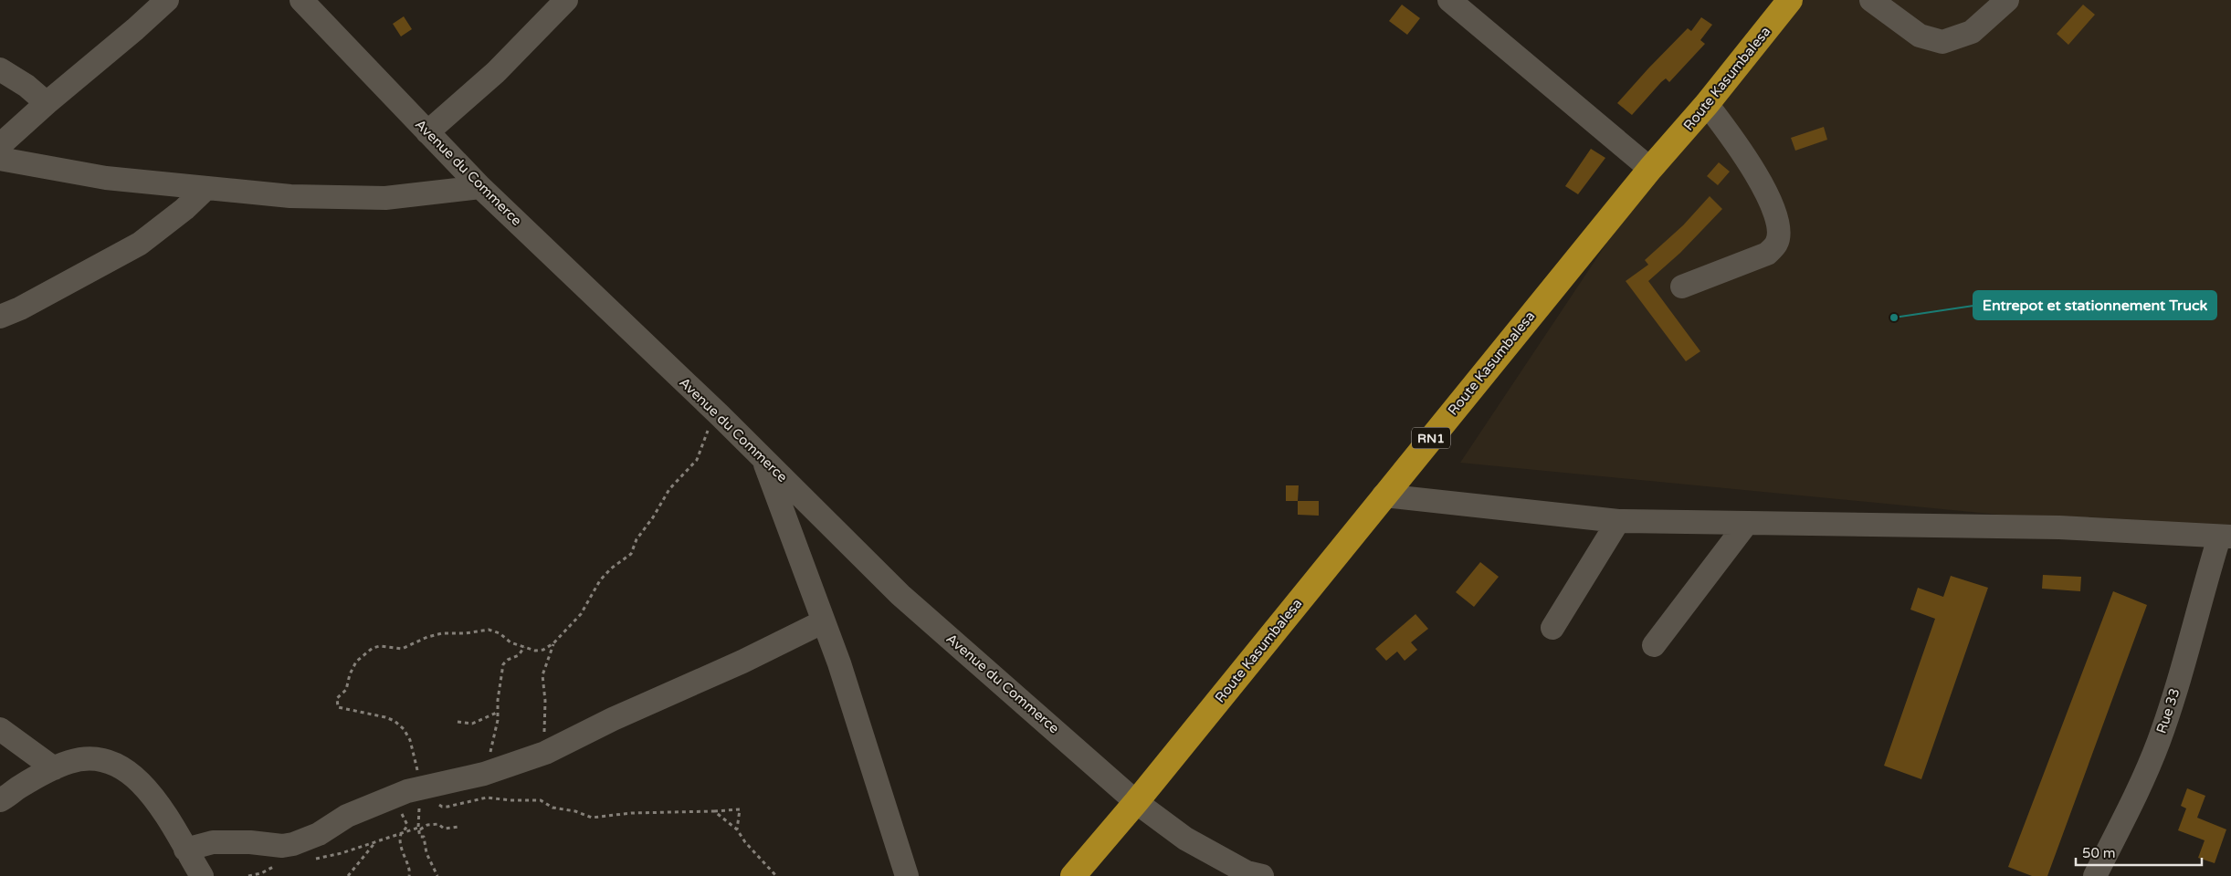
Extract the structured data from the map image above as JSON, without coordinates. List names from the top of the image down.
{
  "streets": {
    "highway": ["Route Kasumbalesa", "RN1"],
    "street": ["Avenue du Commerce", "Rue 33"]
  },
  "crossings": [
    ["Route Kasumbalesa", "Avenue du Commerce"]
  ],
  "places": ["Entrepot et stationnement Truck"],
  "scale_bar": "50 m"
}
